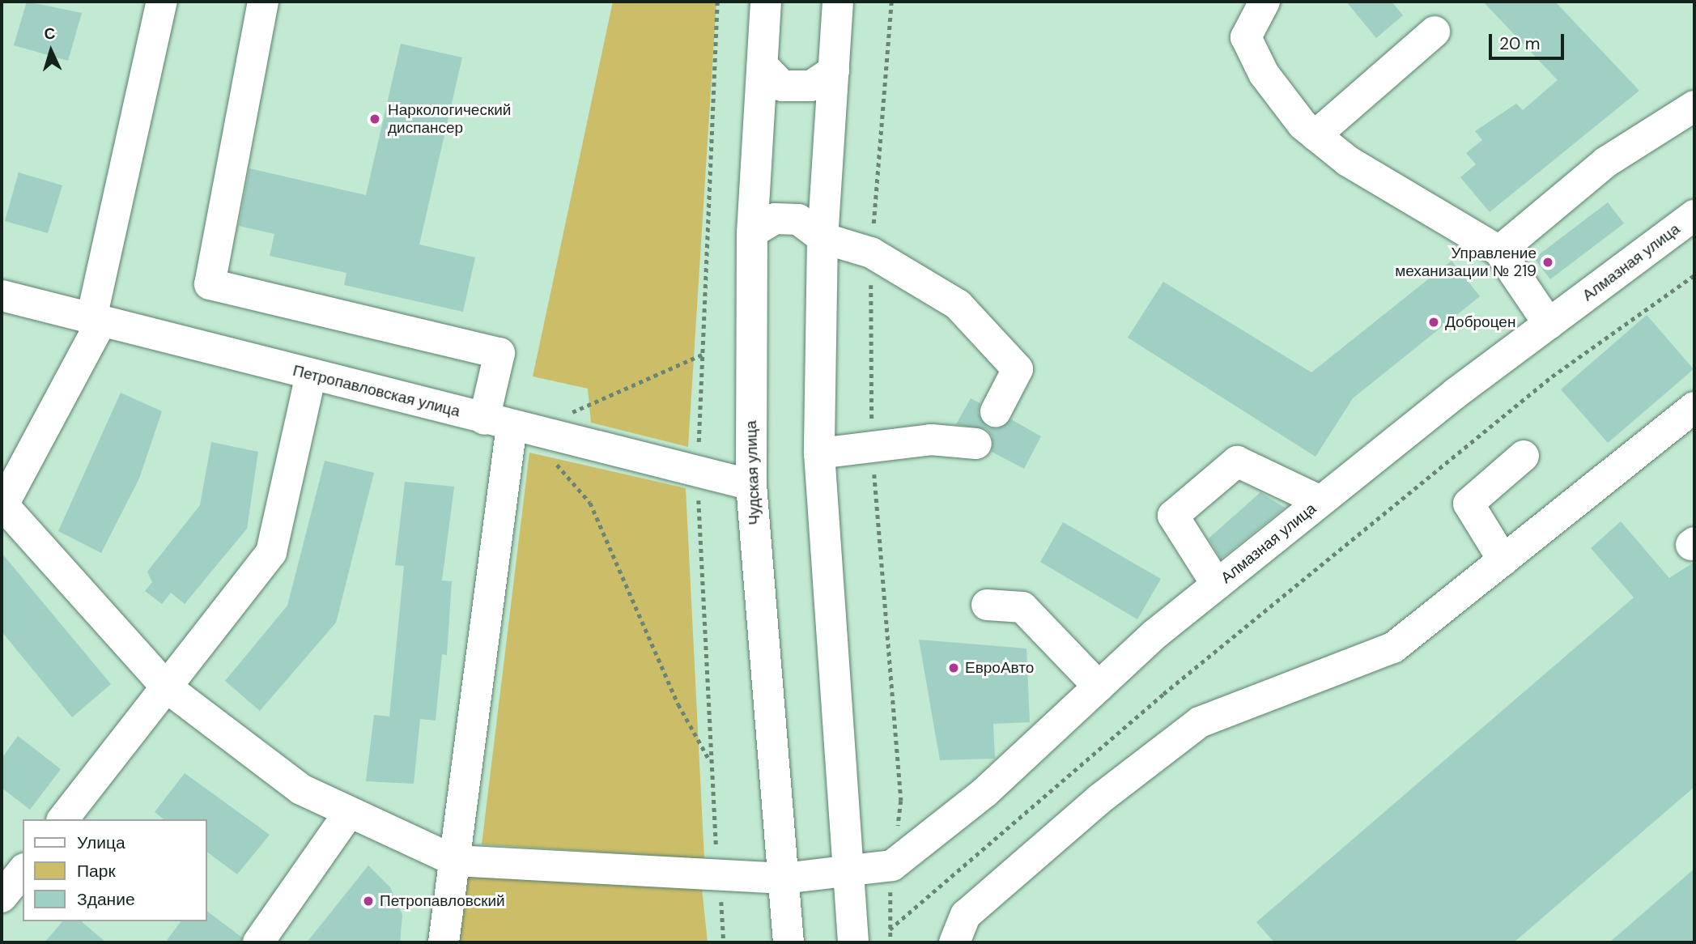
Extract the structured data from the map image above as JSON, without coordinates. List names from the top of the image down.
{
  "streets": {
    "main road": ["Алмазная улица", "Петропавловская улица", "Чудская улица"]
  },
  "crossings": [
    ["Алмазная улица", "Чудская улица"],
    ["Петропавловская улица", "Чудская улица"]
  ],
  "places": [
    "Наркологический диспансер",
    "Управление механизации № 219",
    "Доброцен",
    "ЕвроАвто",
    "Петропавловский"
  ],
  "legend": ["Улица", "Парк", "Здание"],
  "scale_bar": "20 m",
  "north": "top"
}
